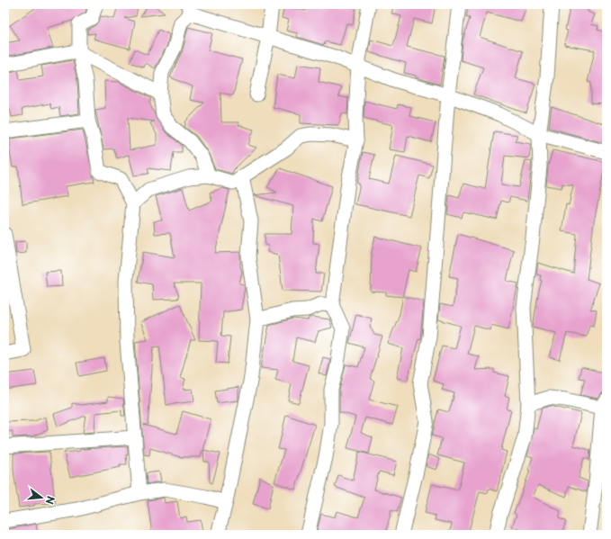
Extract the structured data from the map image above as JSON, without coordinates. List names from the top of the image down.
{
  "north": "right"
}
